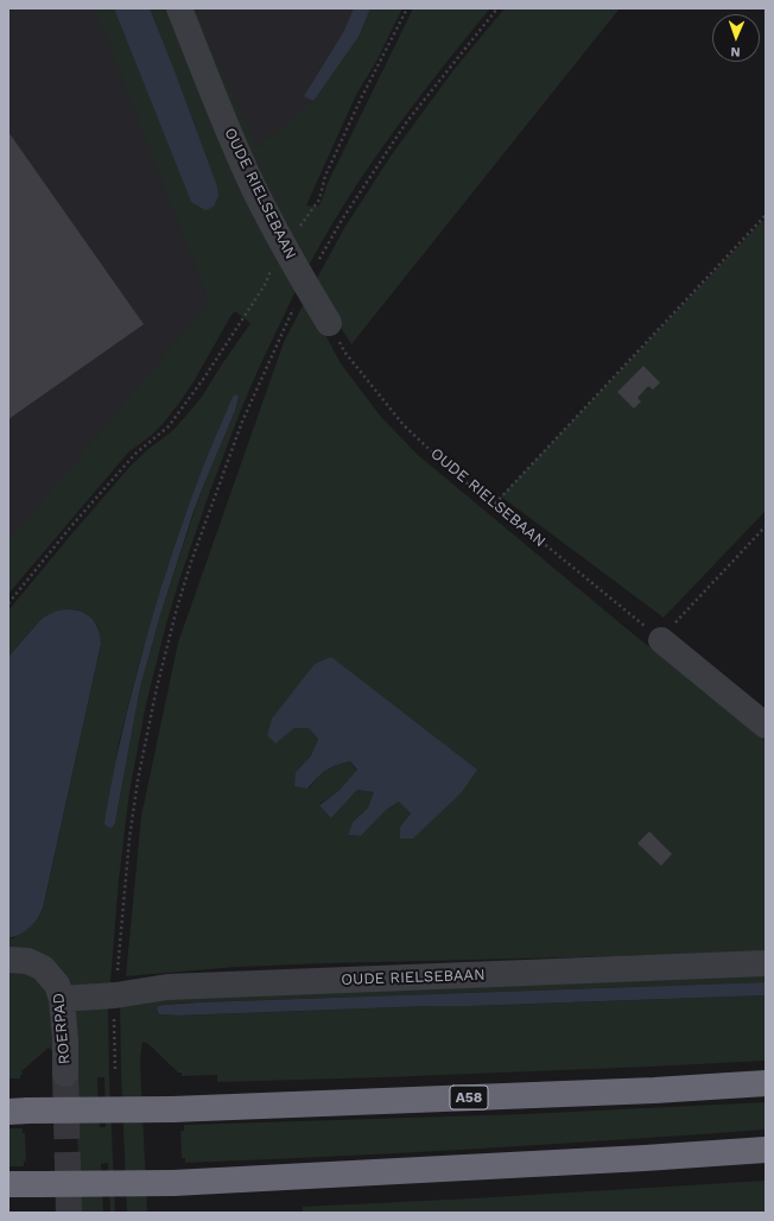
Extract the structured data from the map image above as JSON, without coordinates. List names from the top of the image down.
{
  "streets": {
    "highway": ["A58"],
    "street": ["OUDE RIELSEBAAN", "ROERPAD"]
  },
  "crossings": [
    ["OUDE RIELSEBAAN", "ROERPAD"]
  ],
  "north": "bottom"
}
